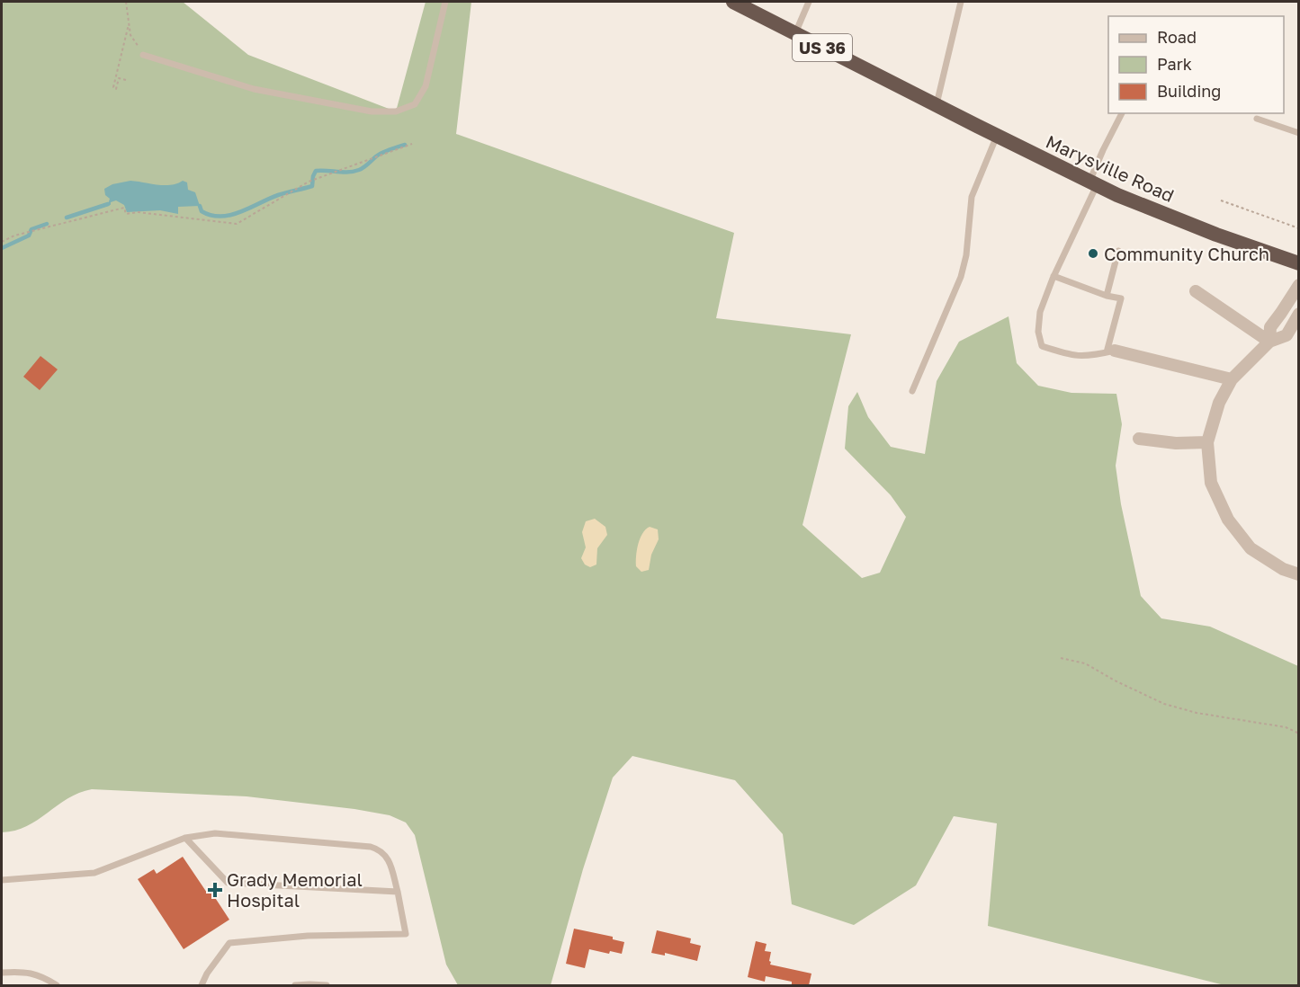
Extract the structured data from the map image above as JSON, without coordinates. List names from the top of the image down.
{
  "streets": {
    "highway": ["US 36", "Marysville Road"]
  },
  "crossings": [
    ["US 36", "Marysville Road"]
  ],
  "places": {
    "other": ["Community Church"],
    "health": ["Grady Memorial Hospital"]
  },
  "legend": ["Road", "Park", "Building"]
}
